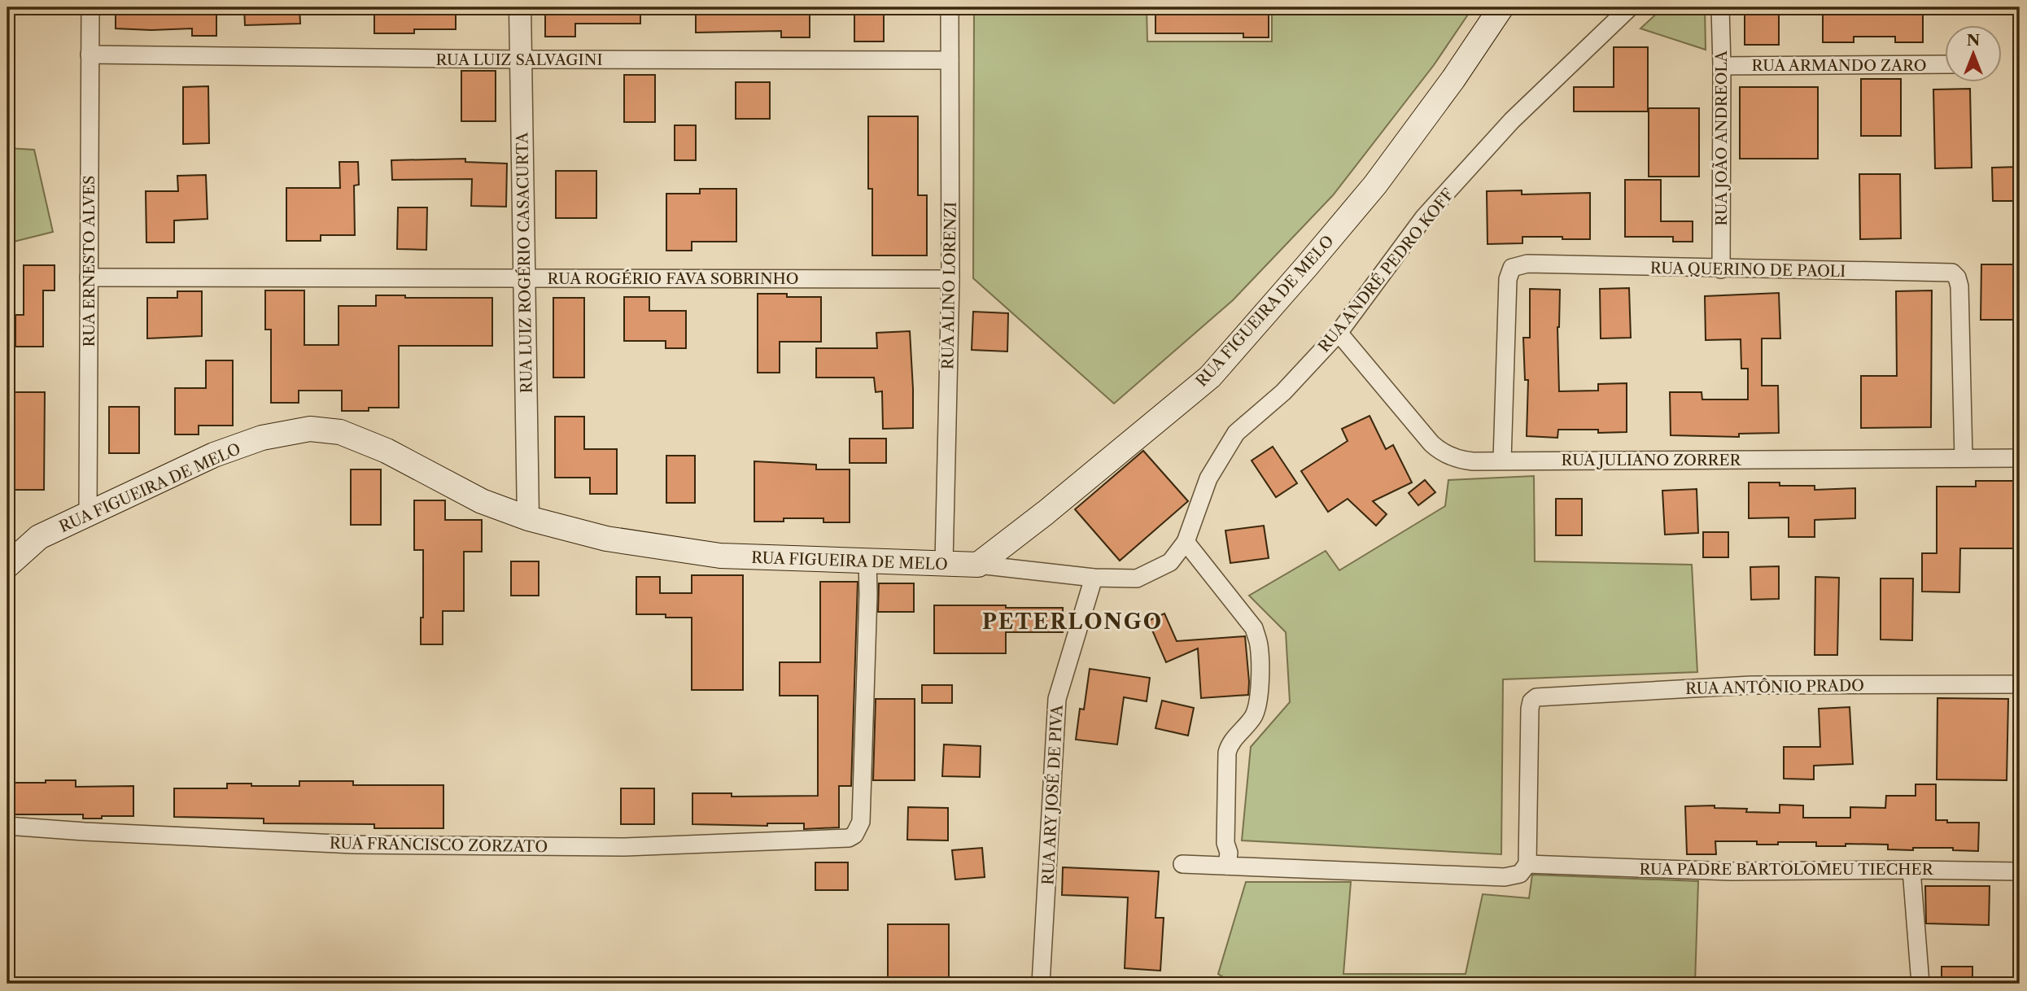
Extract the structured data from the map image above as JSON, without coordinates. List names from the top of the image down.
{
  "streets": {
    "main road": ["RUA FIGUEIRA DE MELO"],
    "street": [
      "RUA LUIZ SALVAGINI",
      "RUA ARMANDO ZARO",
      "RUA JOÃO ANDREOLA",
      "RUA ERNESTO ALVES",
      "RUA LUIZ ROGÉRIO CASACURTA",
      "RUA QUERINO DE PAOLI",
      "RUA ANDRÉ PEDRO KOFF",
      "RUA ROGÉRIO FAVA SOBRINHO",
      "RUA ALINO LORENZI",
      "RUA JULIANO ZORRER",
      "RUA ANTÔNIO PRADO",
      "RUA ARY JOSÉ DE PIVA",
      "RUA FRANCISCO ZORZATO",
      "RUA PADRE BARTOLOMEU TIECHER"
    ]
  },
  "crossings": [
    ["RUA LUIZ SALVAGINI", "RUA ERNESTO ALVES"],
    ["RUA LUIZ SALVAGINI", "RUA LUIZ ROGÉRIO CASACURTA"],
    ["RUA LUIZ SALVAGINI", "RUA ALINO LORENZI"],
    ["RUA ARMANDO ZARO", "RUA JOÃO ANDREOLA"],
    ["RUA JOÃO ANDREOLA", "RUA QUERINO DE PAOLI"],
    ["RUA ERNESTO ALVES", "RUA ROGÉRIO FAVA SOBRINHO"],
    ["RUA ERNESTO ALVES", "RUA FIGUEIRA DE MELO"],
    ["RUA LUIZ ROGÉRIO CASACURTA", "RUA ROGÉRIO FAVA SOBRINHO"],
    ["RUA LUIZ ROGÉRIO CASACURTA", "RUA FIGUEIRA DE MELO"],
    ["RUA QUERINO DE PAOLI", "RUA JULIANO ZORRER"],
    ["RUA ANDRÉ PEDRO KOFF", "RUA FIGUEIRA DE MELO"],
    ["RUA ANDRÉ PEDRO KOFF", "RUA JULIANO ZORRER"],
    ["RUA ANDRÉ PEDRO KOFF", "RUA ARY JOSÉ DE PIVA"],
    ["RUA ROGÉRIO FAVA SOBRINHO", "RUA ALINO LORENZI"],
    ["RUA ALINO LORENZI", "RUA FIGUEIRA DE MELO"],
    ["RUA FIGUEIRA DE MELO", "RUA FRANCISCO ZORZATO"],
    ["RUA ANTÔNIO PRADO", "RUA PADRE BARTOLOMEU TIECHER"]
  ],
  "districts": ["PETERLONGO"],
  "north": "top"
}
